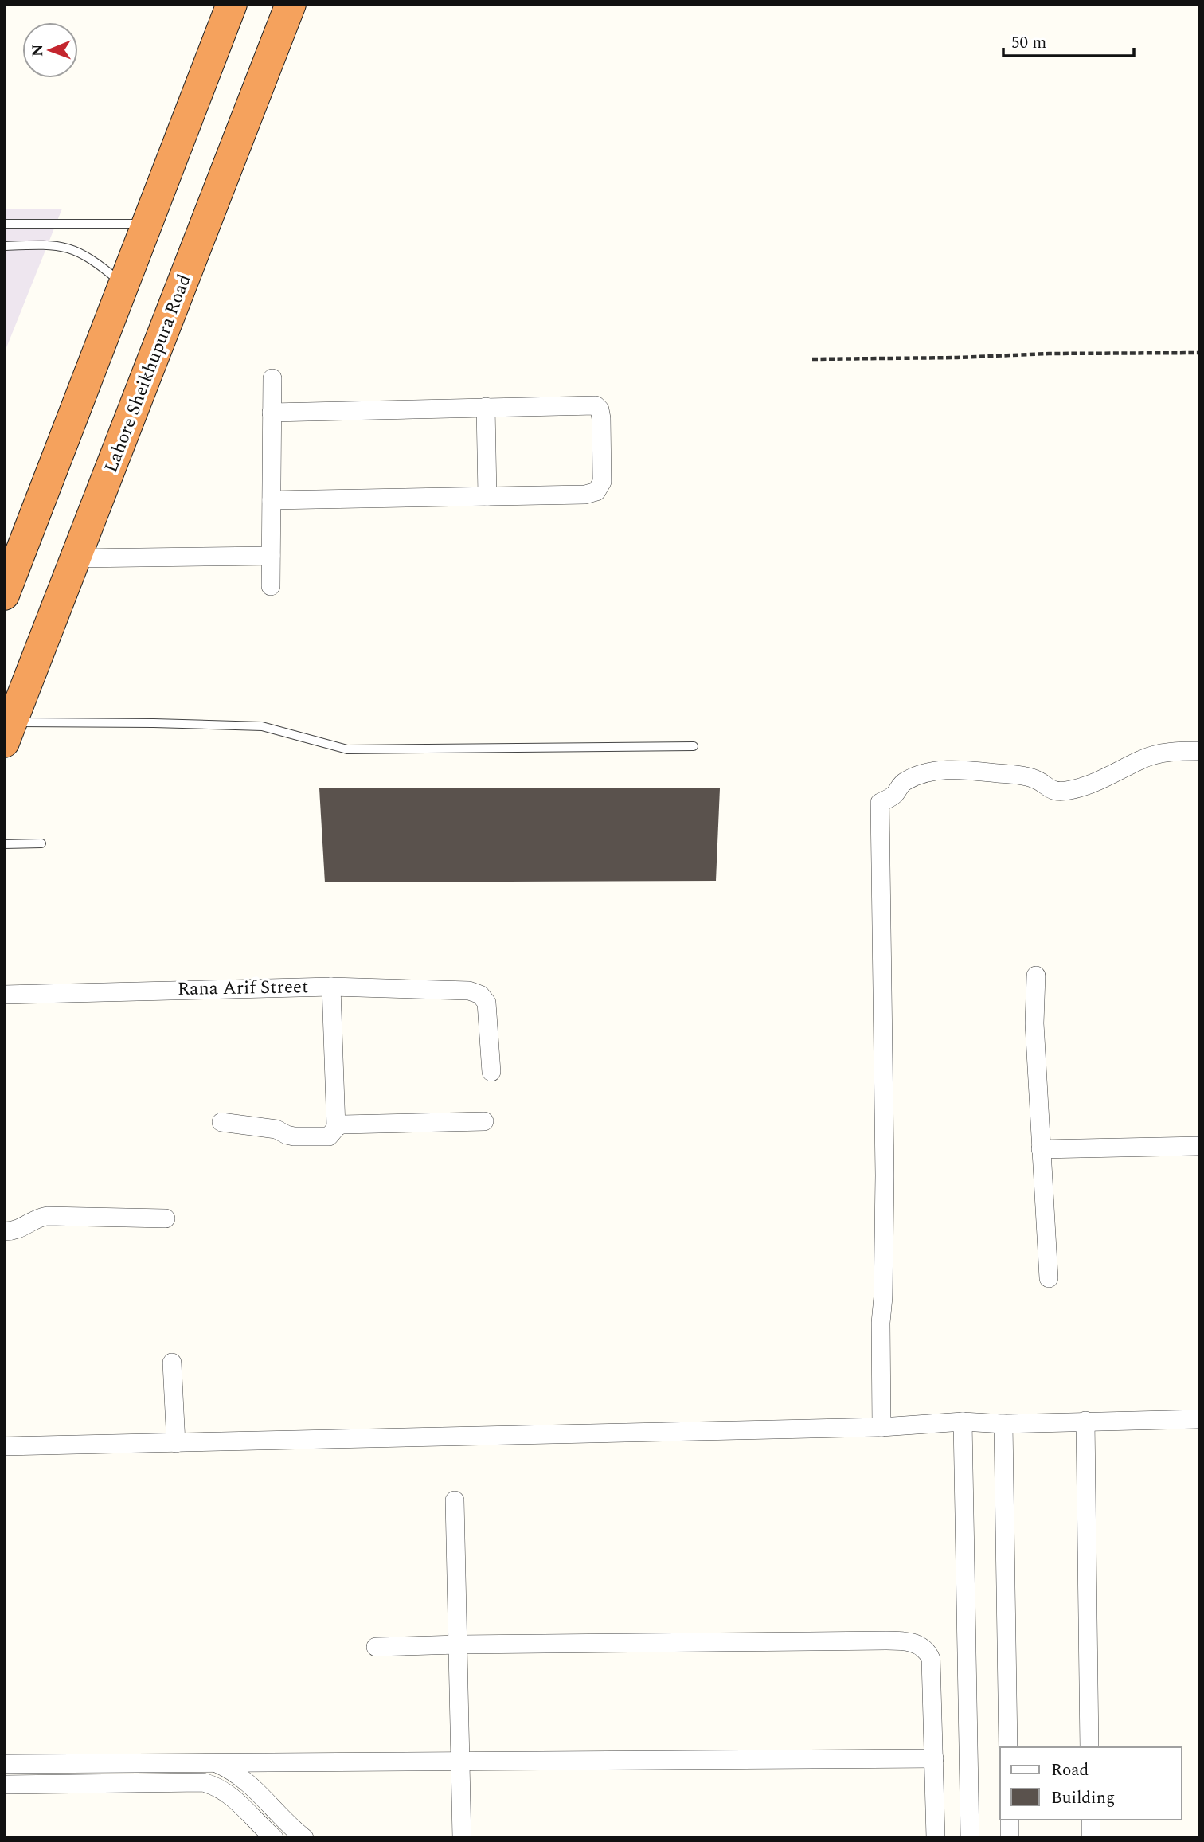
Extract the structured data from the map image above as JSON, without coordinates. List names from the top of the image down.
{
  "streets": {
    "highway": ["Lahore Sheikhupura Road"],
    "street": ["Rana Arif Street"]
  },
  "legend": ["Road", "Building"],
  "scale_bar": "50 m",
  "north": "left"
}
